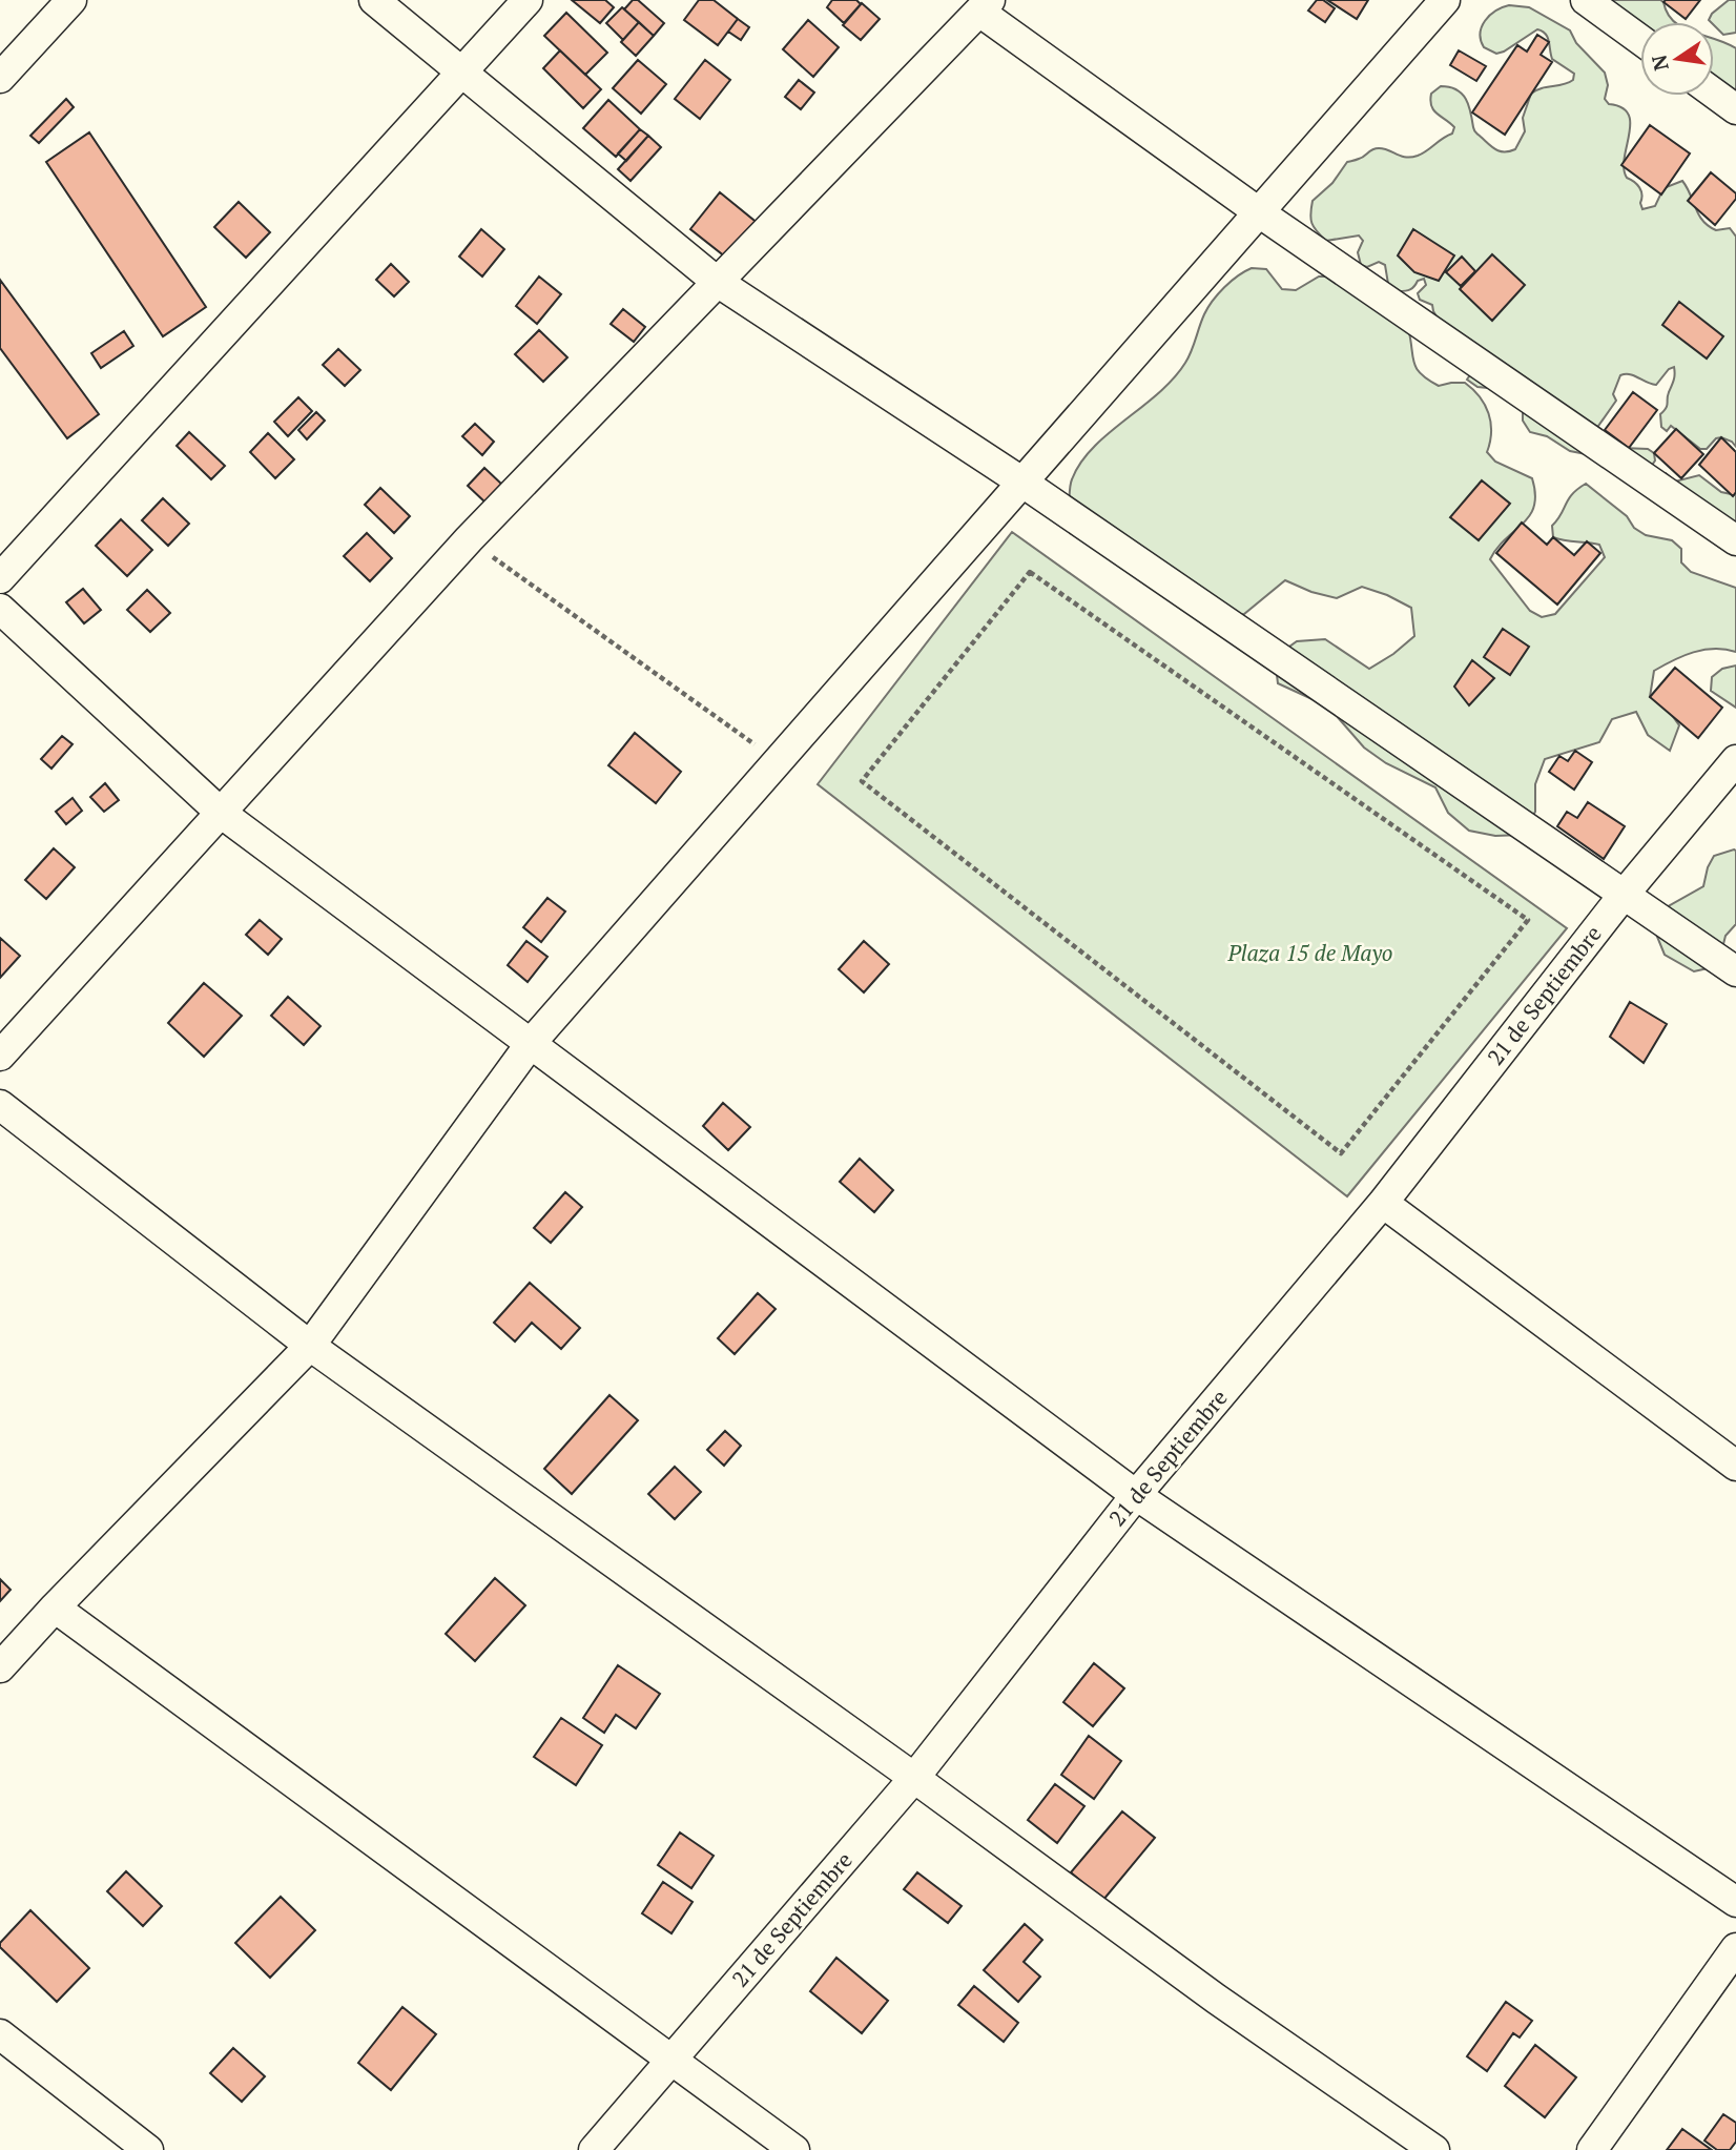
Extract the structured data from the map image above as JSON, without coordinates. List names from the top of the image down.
{
  "streets": {
    "street": ["21 de Septiembre"]
  },
  "parks": ["Plaza 15 de Mayo"],
  "north": "left"
}
